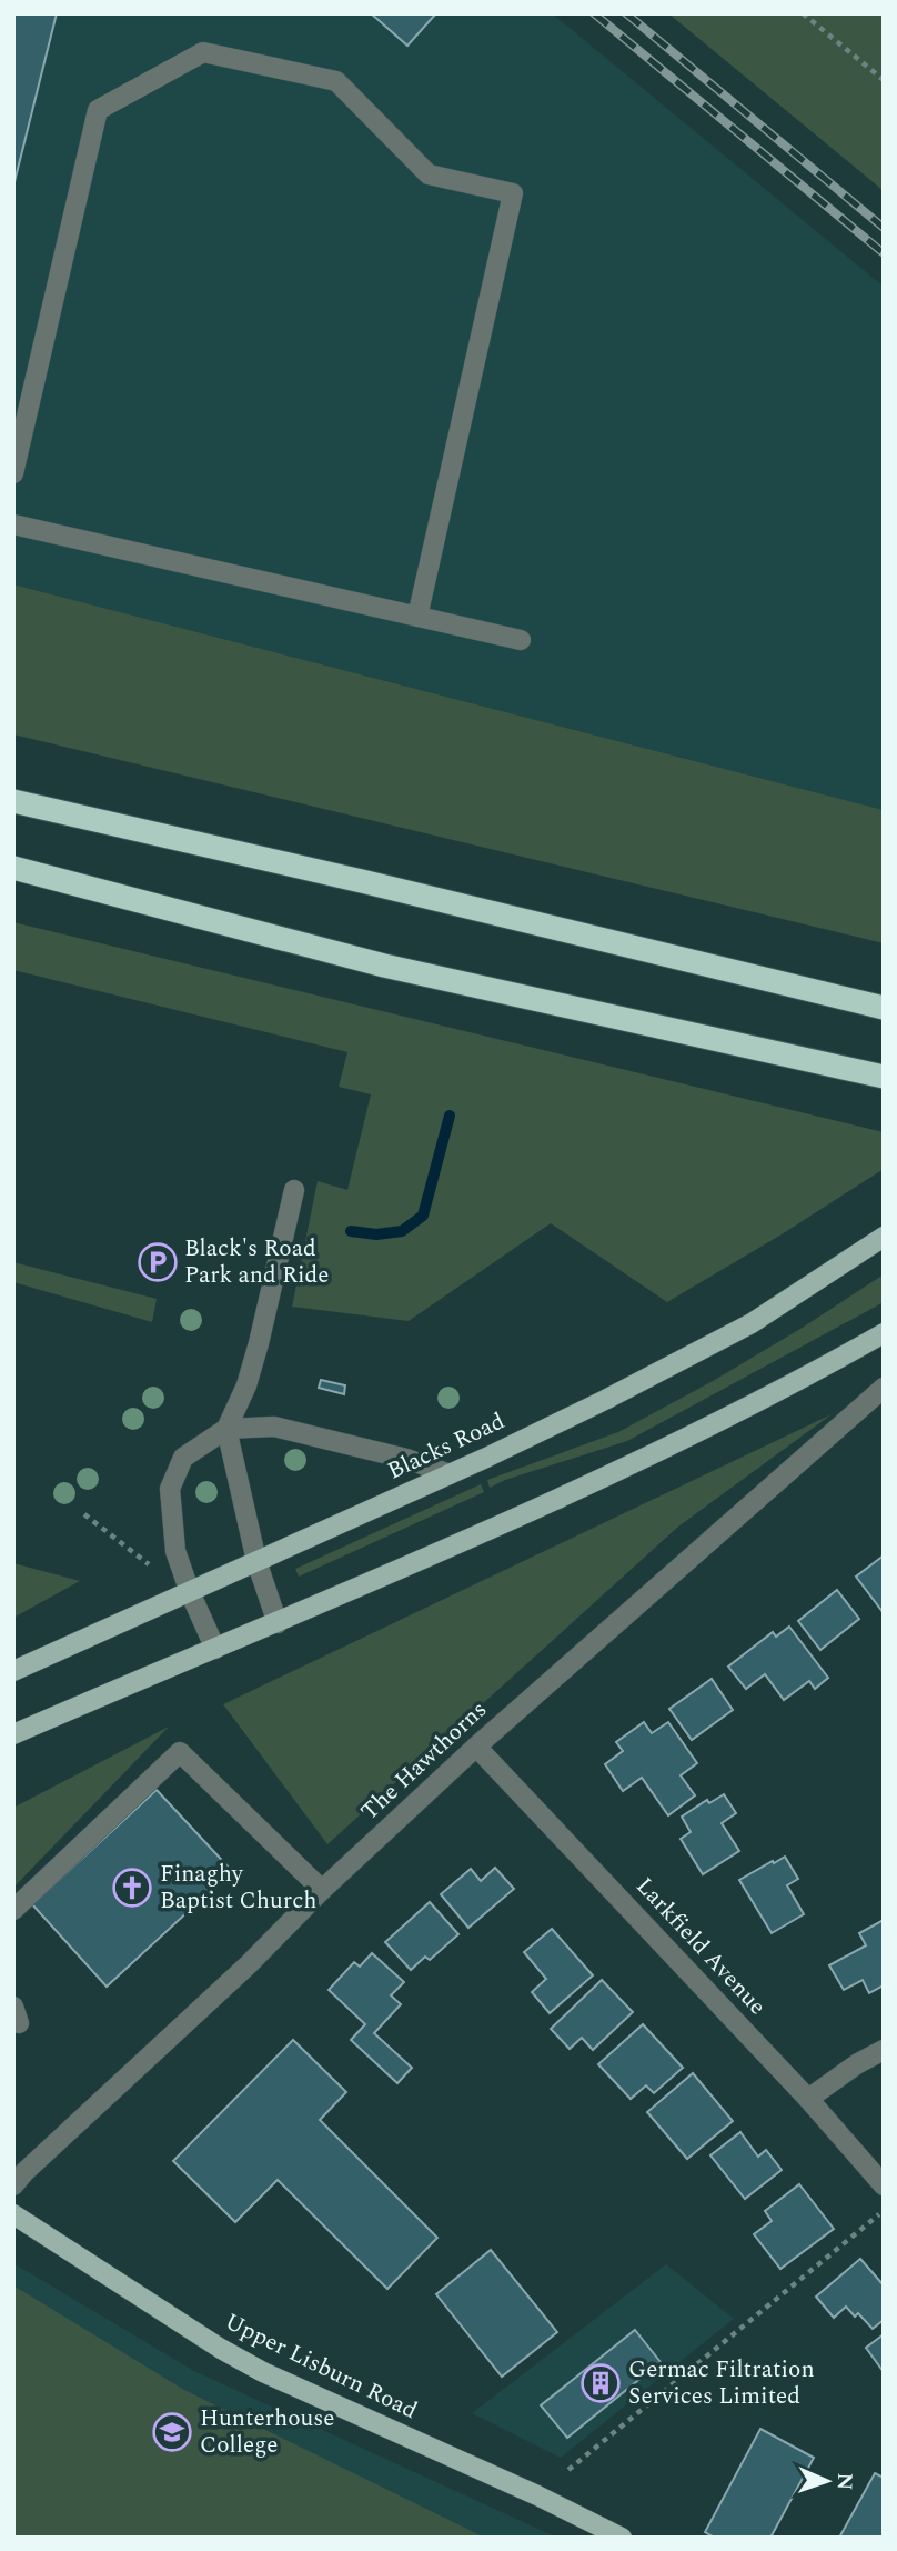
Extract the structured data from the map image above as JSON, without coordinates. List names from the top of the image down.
{
  "streets": {
    "main road": ["Blacks Road", "Upper Lisburn Road"],
    "street": ["The Hawthorns", "Larkfield Avenue"]
  },
  "crossings": [
    ["The Hawthorns", "Larkfield Avenue"]
  ],
  "places": {
    "parking": ["Black's Road Park and Ride"],
    "church": ["Finaghy Baptist Church"],
    "building": ["Germac Filtration Services Limited"],
    "school or university": ["Hunterhouse College"]
  },
  "north": "right"
}
